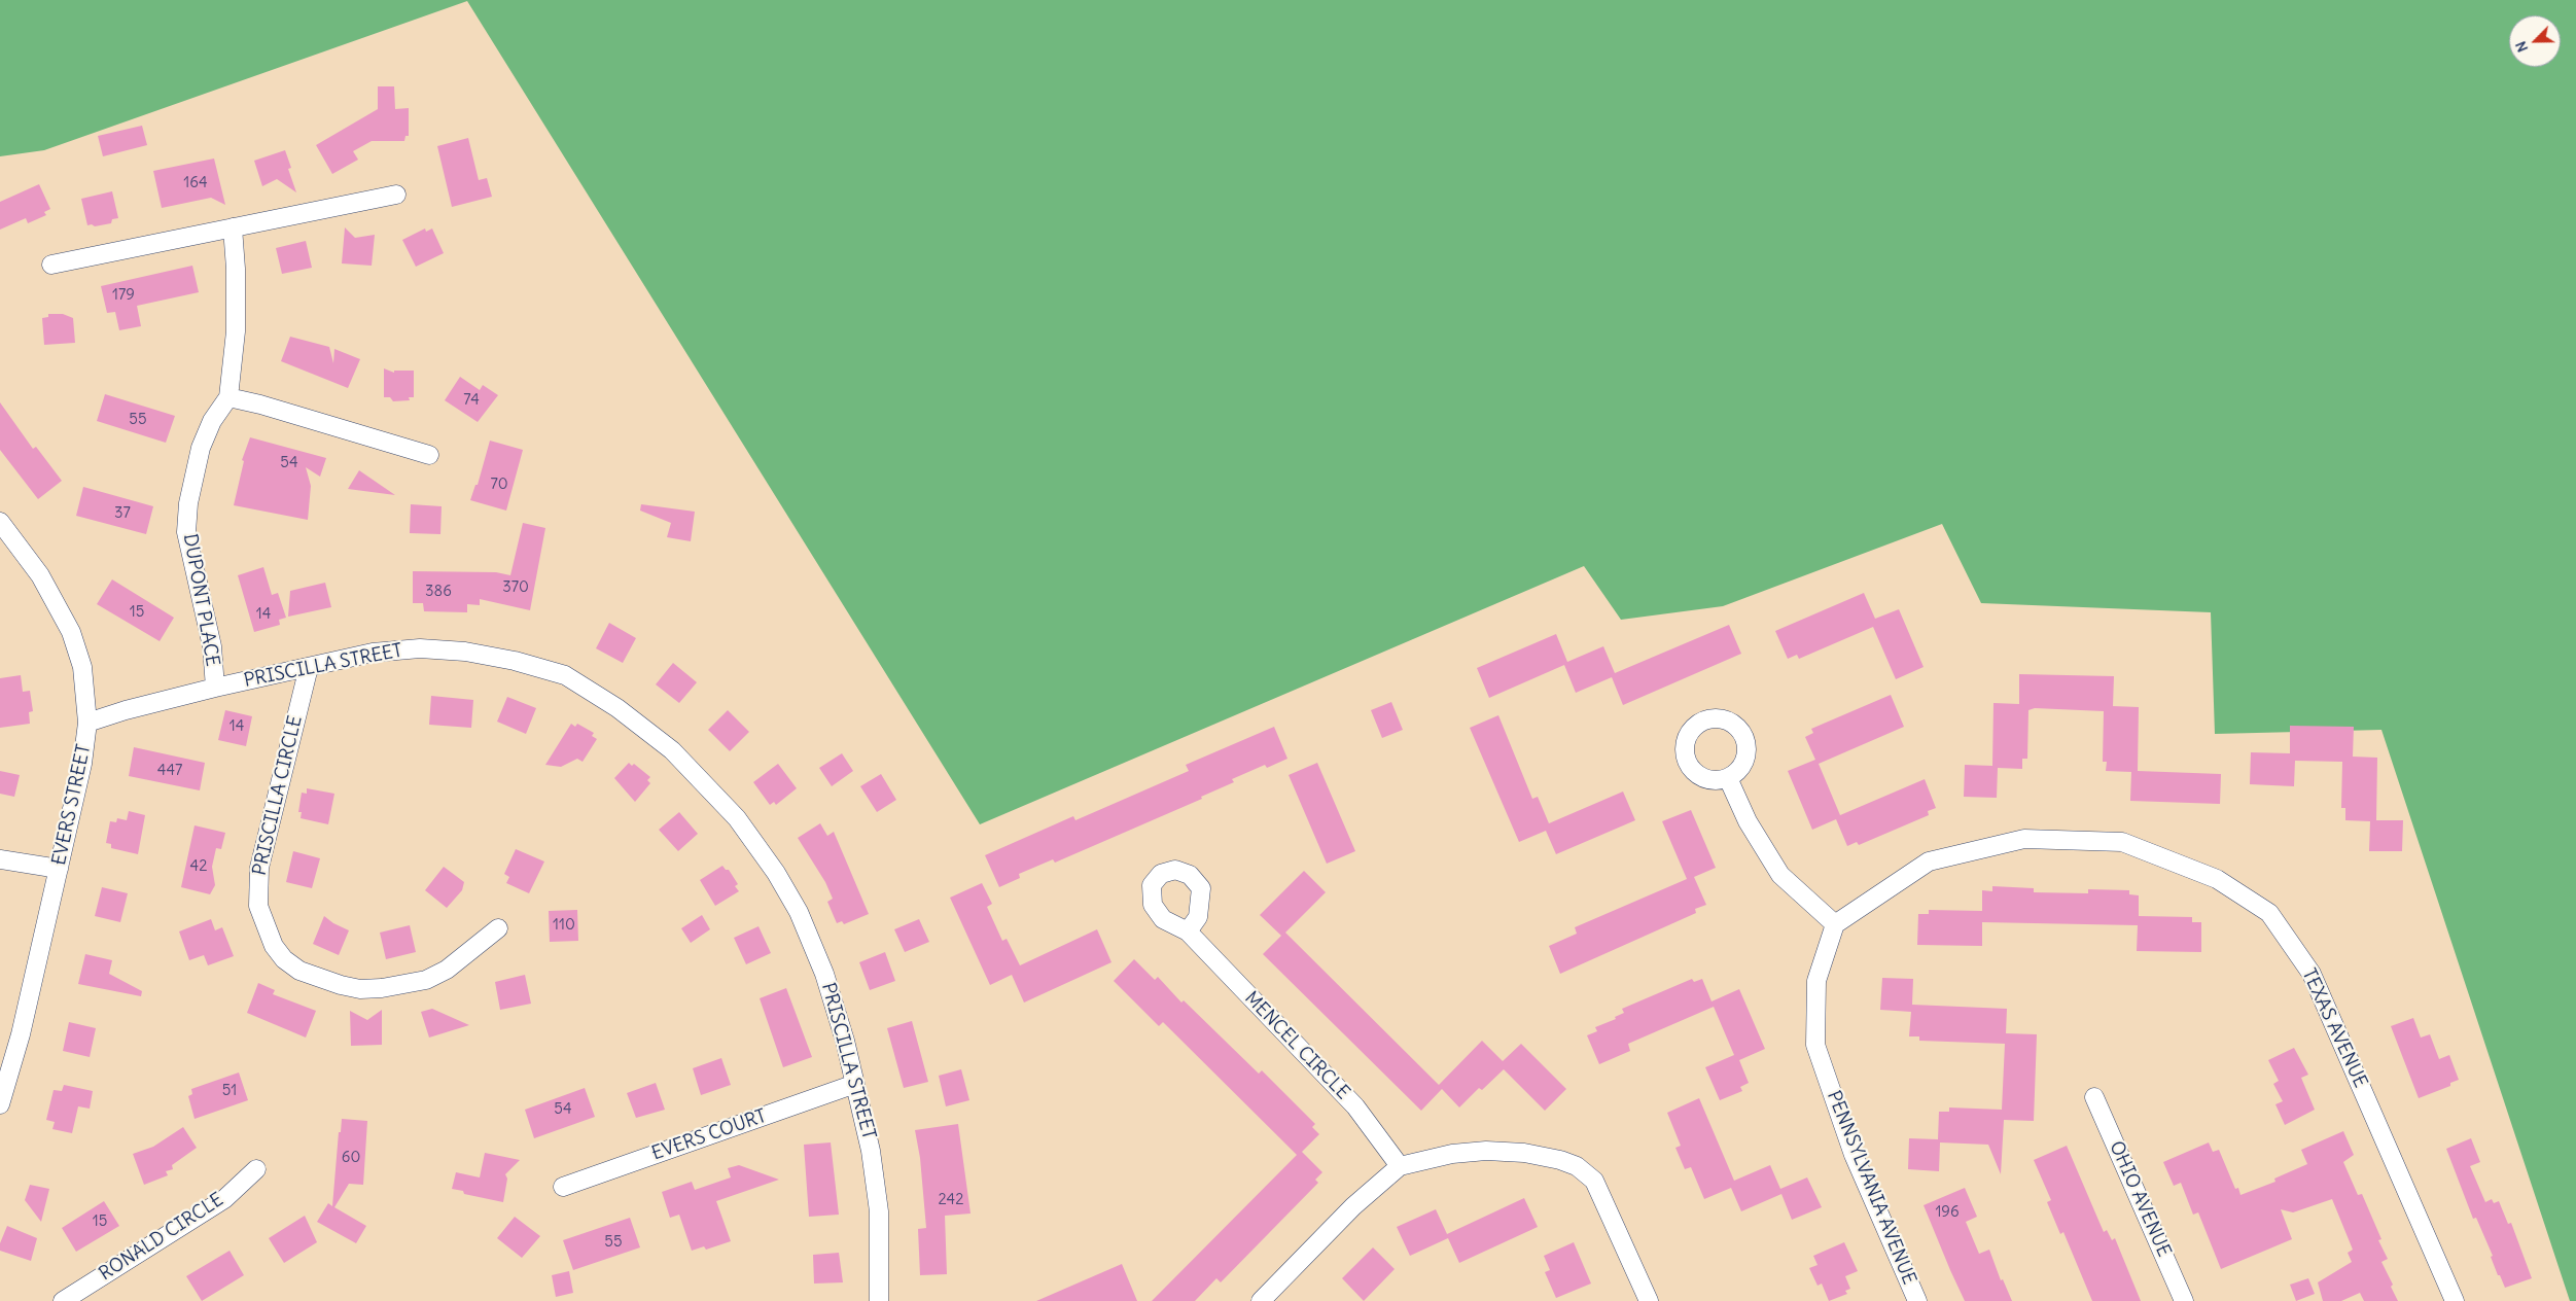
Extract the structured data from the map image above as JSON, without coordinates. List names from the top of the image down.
{
  "streets": {
    "street": [
      "DUPONT PLACE",
      "PRISCILLA STREET",
      "PRISCILLA CIRCLE",
      "EVERS STREET",
      "TEXAS AVENUE",
      "MENCEL CIRCLE",
      "EVERS COURT",
      "PENNSYLVANIA AVENUE",
      "OHIO AVENUE",
      "RONALD CIRCLE"
    ]
  },
  "crossings": [
    ["DUPONT PLACE", "PRISCILLA STREET"],
    ["PRISCILLA STREET", "PRISCILLA CIRCLE"],
    ["PRISCILLA STREET", "EVERS STREET"],
    ["PRISCILLA STREET", "EVERS COURT"],
    ["TEXAS AVENUE", "PENNSYLVANIA AVENUE"]
  ],
  "house_numbers": [
    "164",
    "179",
    "74",
    "55",
    "54",
    "70",
    "37",
    "370",
    "386",
    "15",
    "14",
    "14",
    "447",
    "42",
    "110",
    "51",
    "54",
    "60",
    "242",
    "196",
    "15",
    "55"
  ],
  "north": "bottom left"
}
